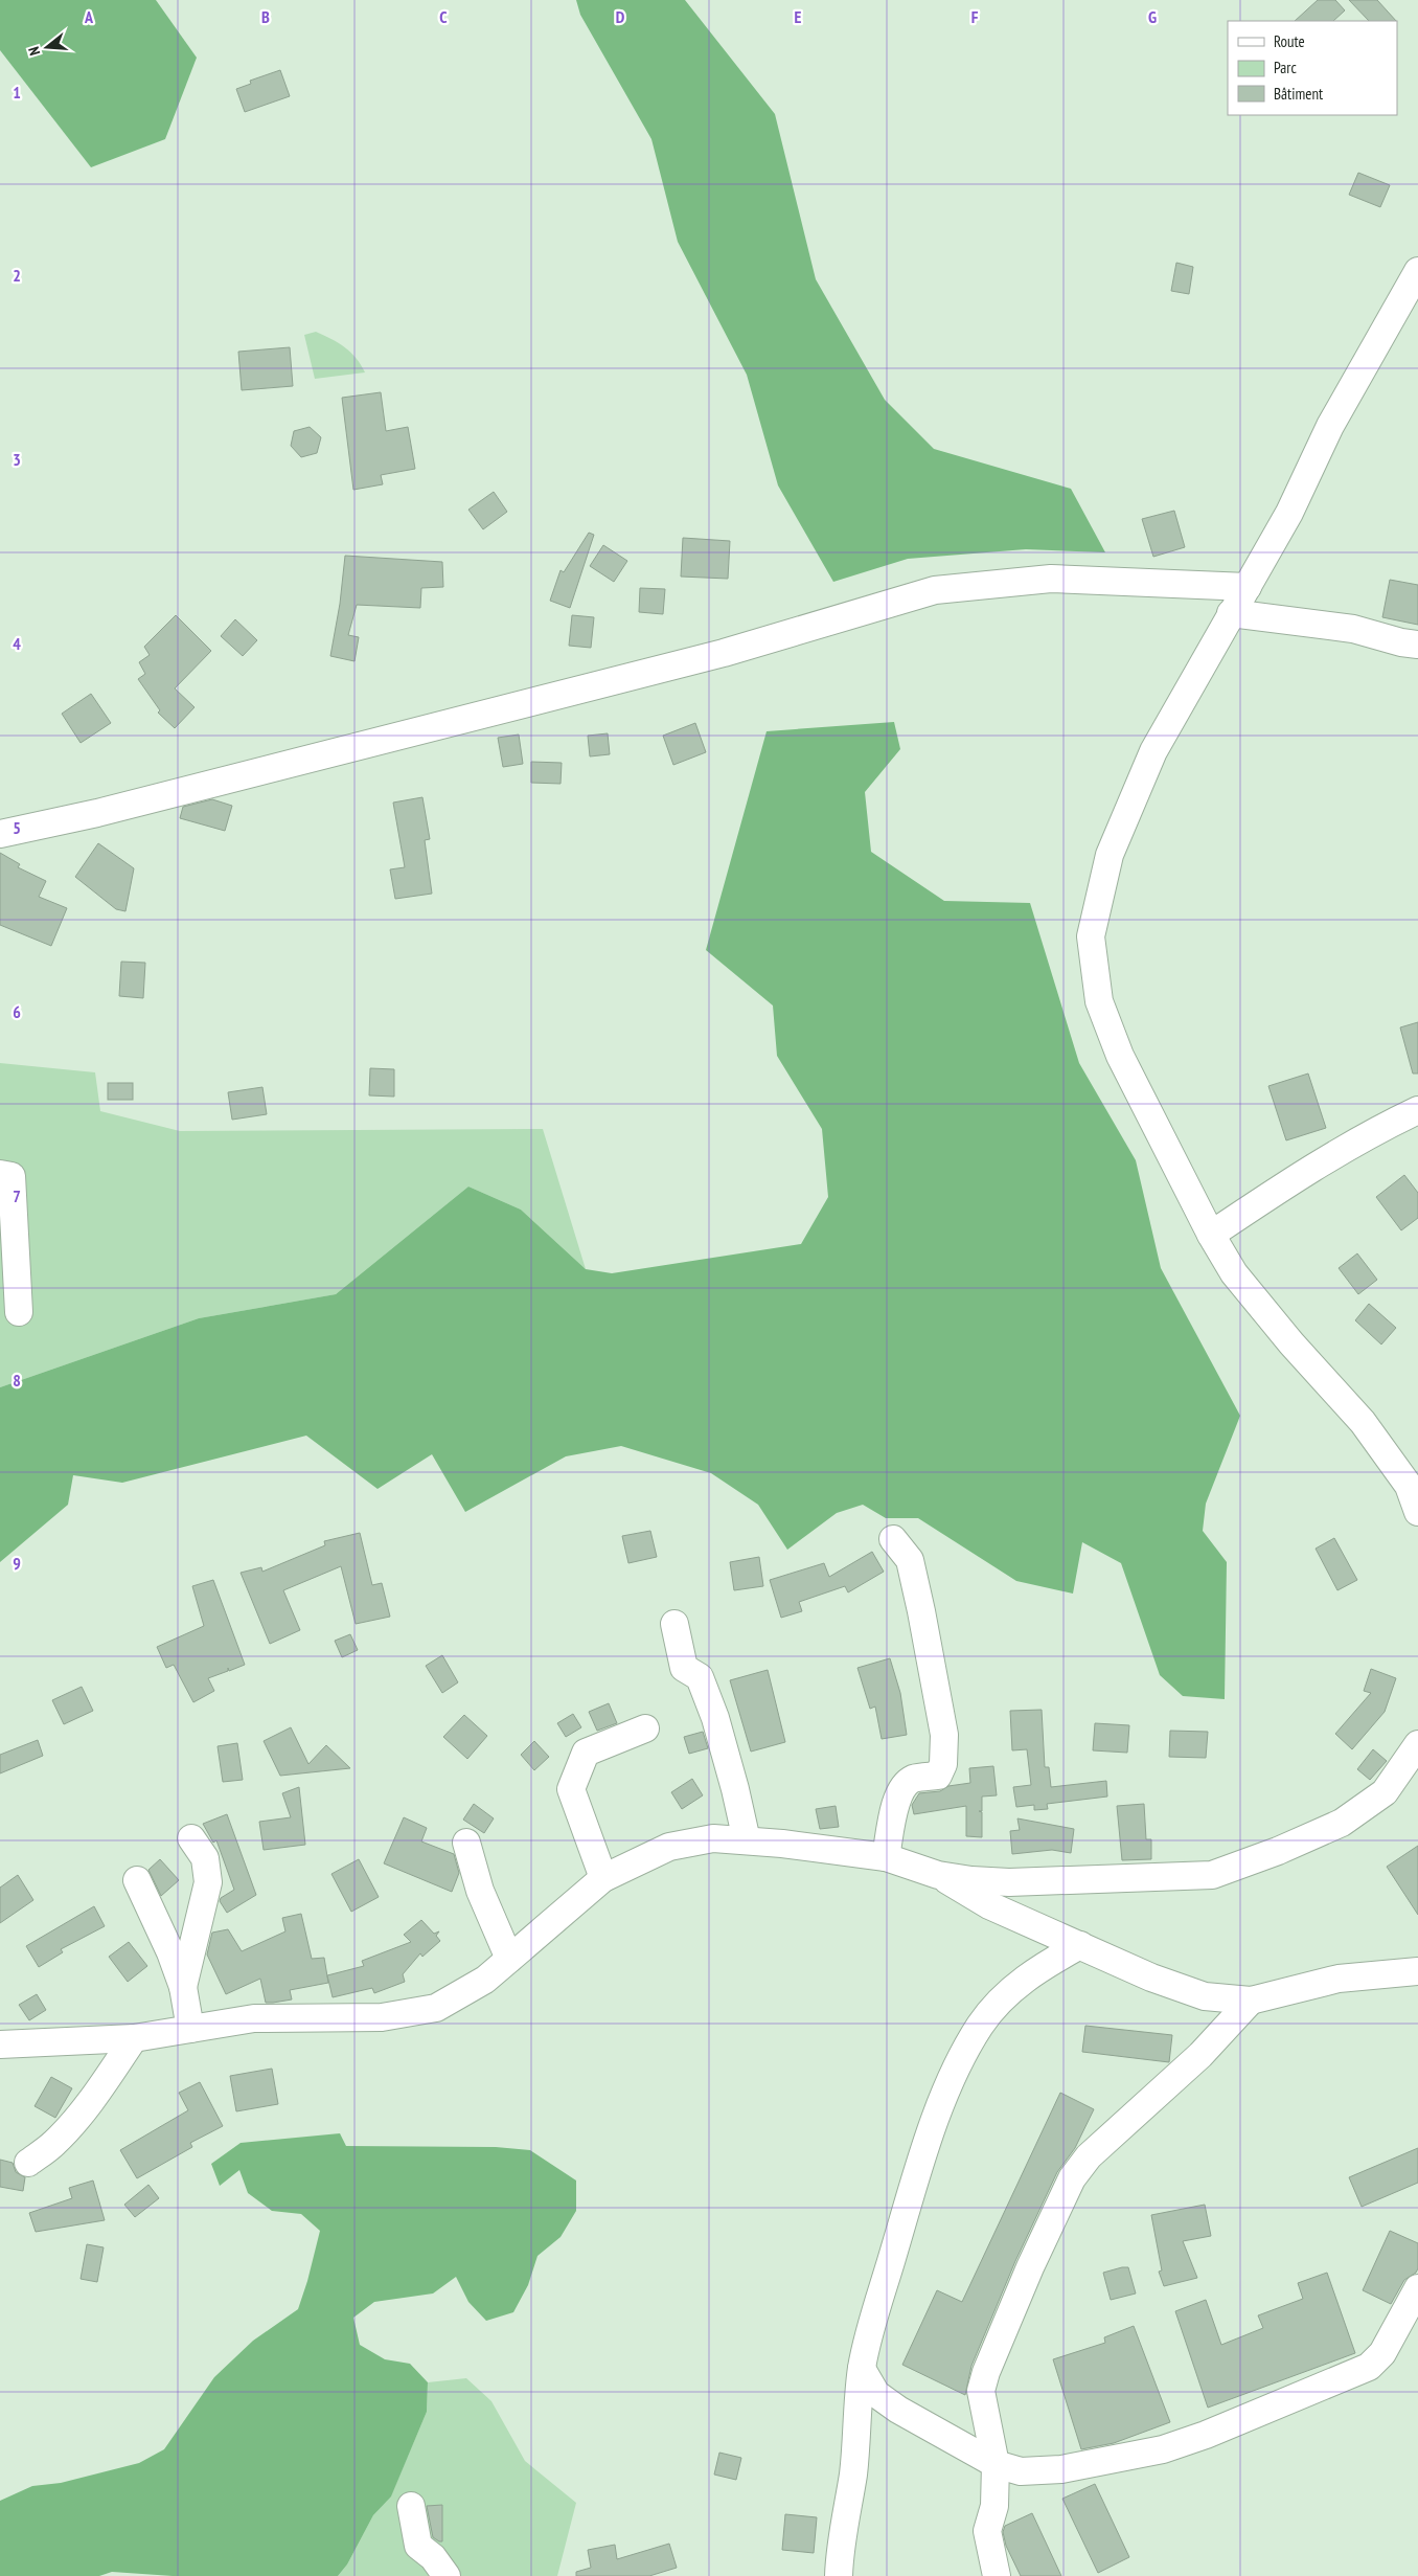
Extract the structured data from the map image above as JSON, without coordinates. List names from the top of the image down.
{
  "legend": ["Route", "Parc", "Bâtiment"],
  "north": "left",
  "grid": {
    "columns": [
      "A",
      "B",
      "C",
      "D",
      "E",
      "F",
      "G"
    ],
    "rows": [
      "1",
      "2",
      "3",
      "4",
      "5",
      "6",
      "7",
      "8",
      "9"
    ]
  }
}
